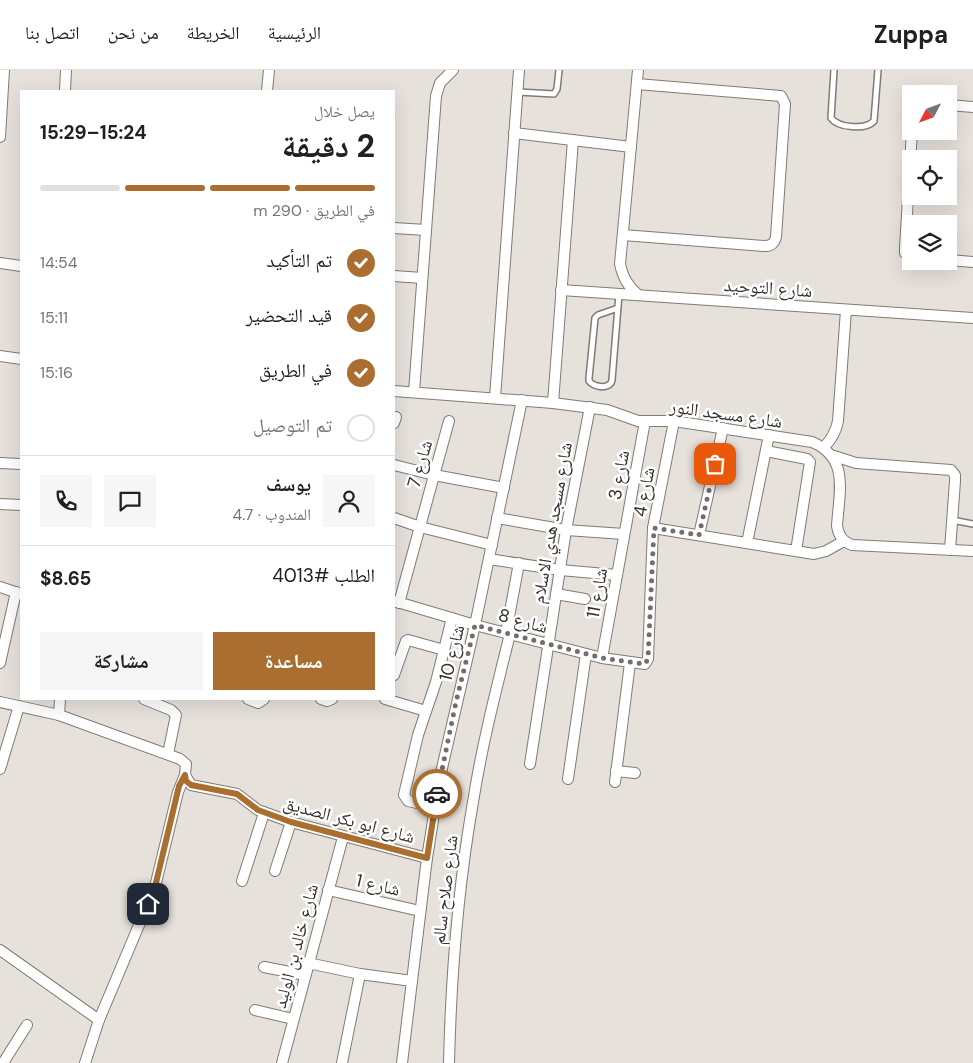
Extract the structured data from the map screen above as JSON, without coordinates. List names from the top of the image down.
{
  "streets": {
    "street": [
      "شارع التوحيد",
      "شارع مسجد النور",
      "شارع 7",
      "شارع 3",
      "شارع 4",
      "شارع مسجد هدي الاسلام",
      "شارع 11",
      "شارع 8",
      "شارع 10",
      "شارع ابو بكر الصديق",
      "شارع 1",
      "شارع صلاح سالم",
      "شارع خالد بن الوليد"
    ]
  },
  "crossings": [
    ["شارع مسجد النور", "شارع 3"],
    ["شارع مسجد النور", "شارع 4"],
    ["شارع مسجد النور", "شارع مسجد هدي الاسلام"],
    ["شارع مسجد النور", "شارع 10"],
    ["شارع 7", "شارع 8"],
    ["شارع 3", "شارع 11"],
    ["شارع 4", "شارع 8"],
    ["شارع مسجد هدي الاسلام", "شارع 8"],
    ["شارع 11", "شارع 8"],
    ["شارع 8", "شارع 10"],
    ["شارع 8", "شارع صلاح سالم"],
    ["شارع 10", "شارع ابو بكر الصديق"],
    ["شارع 10", "شارع 1"],
    ["شارع ابو بكر الصديق", "شارع خالد بن الوليد"],
    ["شارع 1", "شارع خالد بن الوليد"]
  ],
  "north": "bottom left",
  "page": {
    "header": "Zuppa",
    "nav": [
      "الرئيسية",
      "الخريطة",
      "من نحن",
      "اتصل بنا"
    ],
    "heading": ["2 دقيقة", "يصل خلال", "15:24–15:29"],
    "panel": [
      "يوسف",
      "المندوب · 4.7",
      "الطلب #4013",
      "$8.65"
    ],
    "bar": "في الطريق · 290 m",
    "list": [
      ["تم التأكيد", "14:54"],
      ["قيد التحضير", "15:11"],
      ["في الطريق", "15:16"],
      "تم التوصيل"
    ],
    "buttons": ["مساعدة", "مشاركة"]
  }
}
